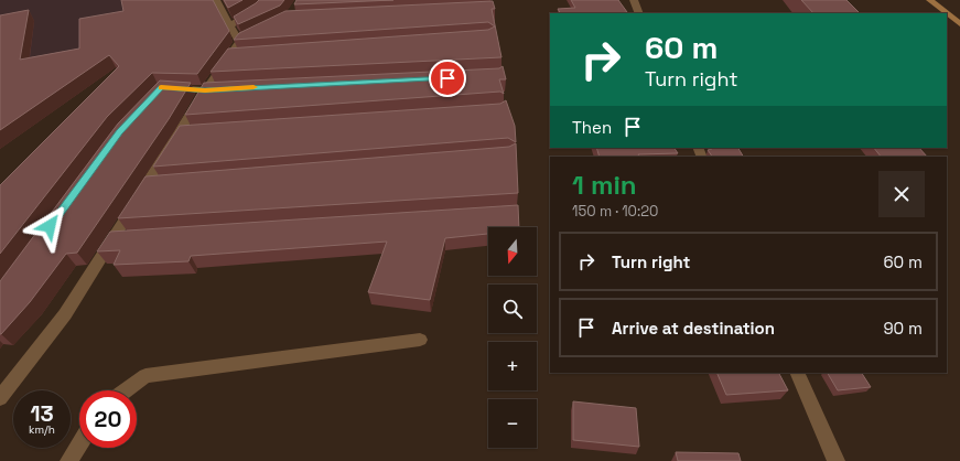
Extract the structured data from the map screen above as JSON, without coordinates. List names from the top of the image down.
{
  "north": "bottom",
  "page": {
    "turn": ["60 m", "Turn right"],
    "then": "Then",
    "heading": ["1 min", "150 m · 10:20"],
    "map_buttons": ["+", "−"],
    "list": [
      {
        "name": "Turn right",
        "value": "60 m"
      },
      {
        "name": "Arrive at destination",
        "value": "90 m"
      }
    ],
    "speed": "13 km/h",
    "limit": "20"
  }
}
